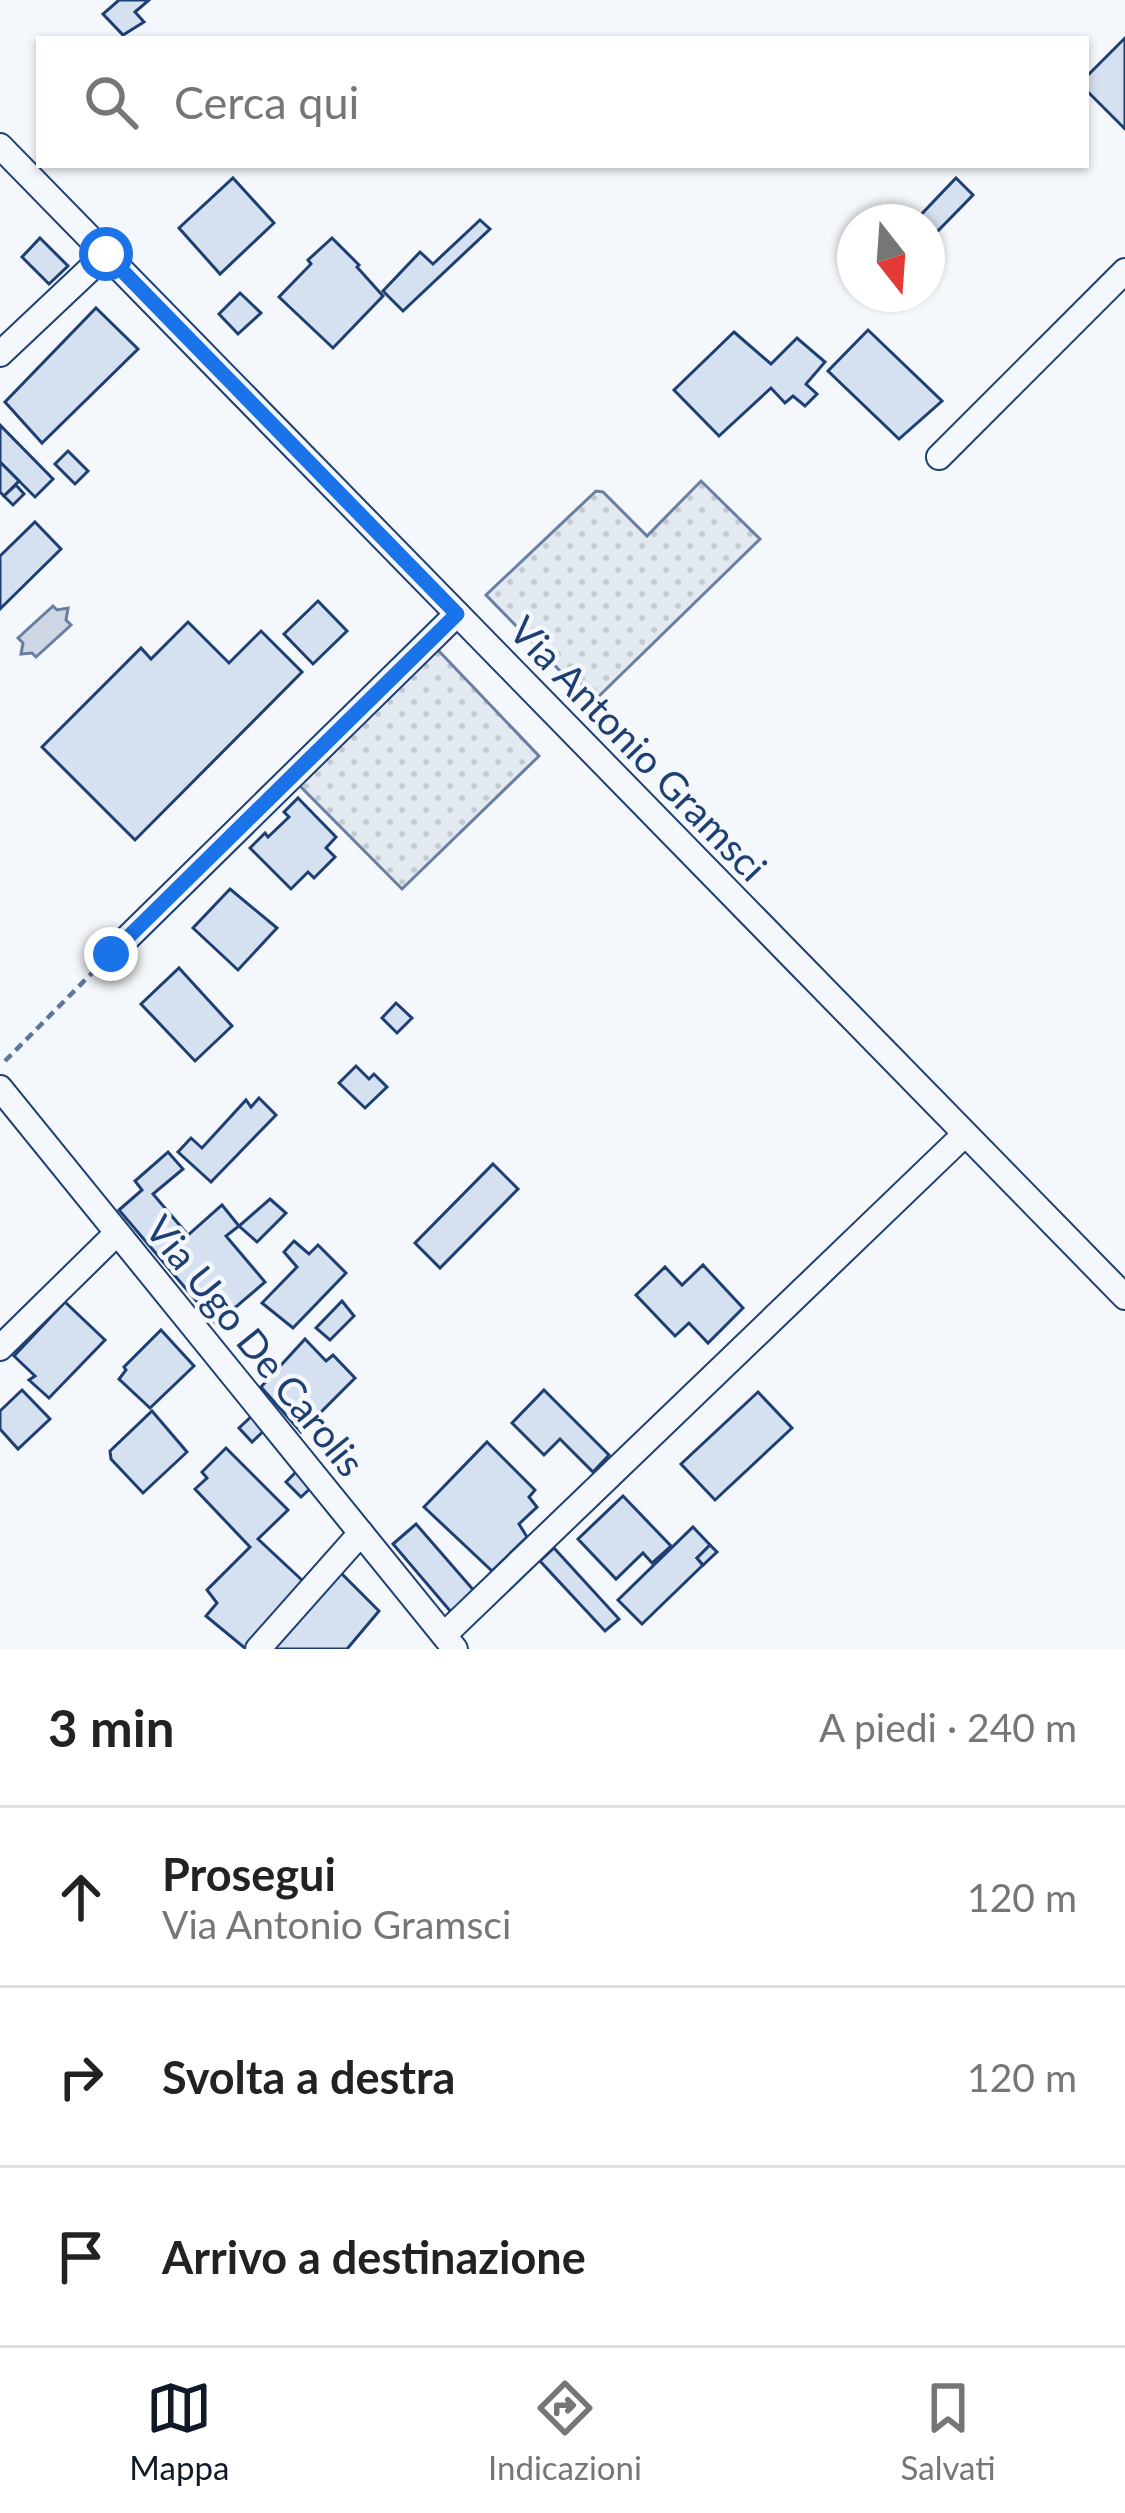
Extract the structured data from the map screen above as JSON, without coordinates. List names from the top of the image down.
{
  "streets": {
    "street": ["Via Antonio Gramsci", "Via Ugo De Carolis"]
  },
  "north": "bottom",
  "page": {
    "search": "Cerca qui",
    "heading": ["3 min", "A piedi · 240 m"],
    "list": [
      ["Prosegui", "Via Antonio Gramsci", "120 m"],
      ["Svolta a destra", "120 m"],
      "Arrivo a destinazione"
    ],
    "nav": ["Mappa", "Indicazioni", "Salvati"]
  }
}
